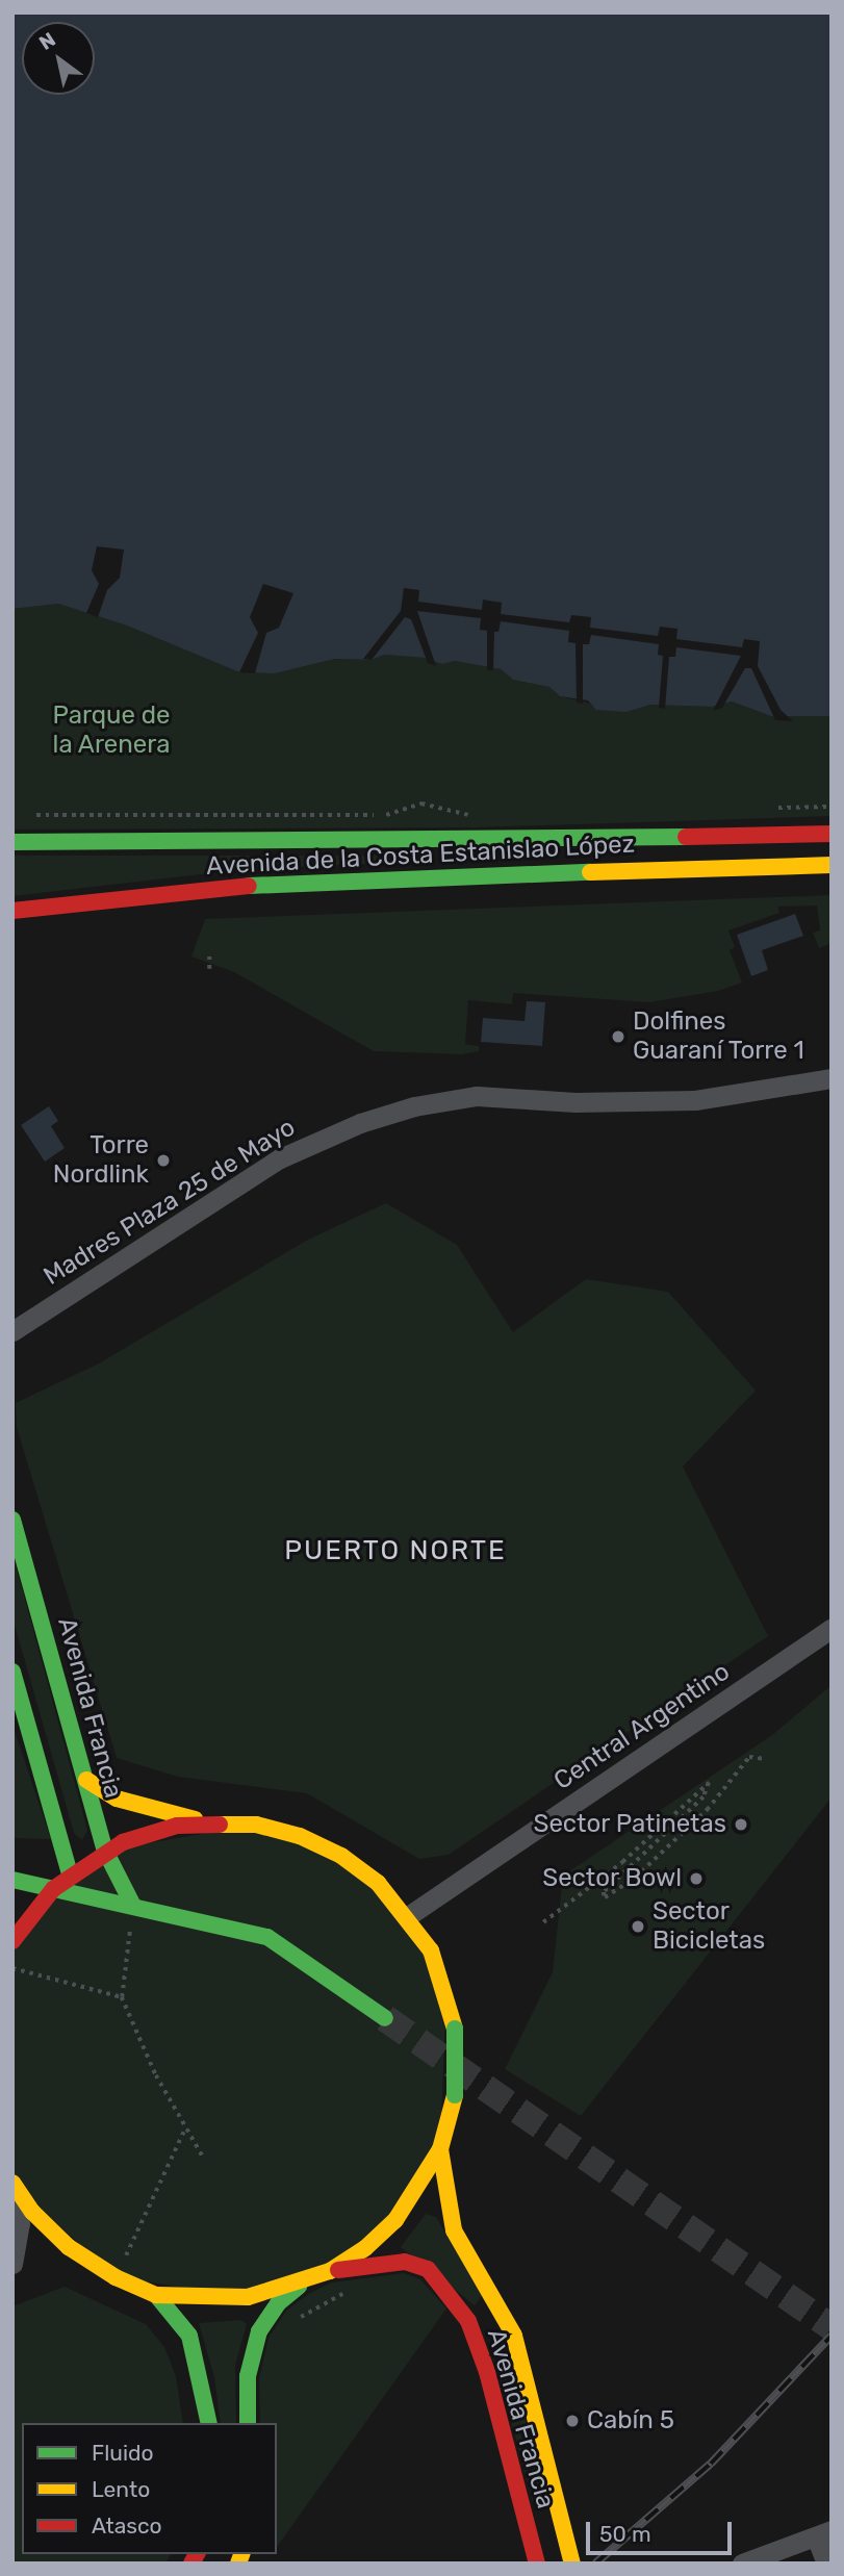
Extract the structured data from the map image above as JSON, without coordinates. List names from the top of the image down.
{
  "streets": {
    "main road": ["Avenida de la Costa Estanislao López", "Avenida Francia"],
    "street": ["Madres Plaza 25 de Mayo", "Central Argentino"]
  },
  "districts": ["PUERTO NORTE"],
  "parks": ["Parque de la Arenera"],
  "places": [
    "Dolfines Guaraní Torre 1",
    "Torre Nordlink",
    "Sector Patinetas",
    "Sector Bowl",
    "Sector Bicicletas",
    "Cabín 5"
  ],
  "legend": ["Fluido", "Lento", "Atasco"],
  "scale_bar": "50 m",
  "north": "top left"
}
